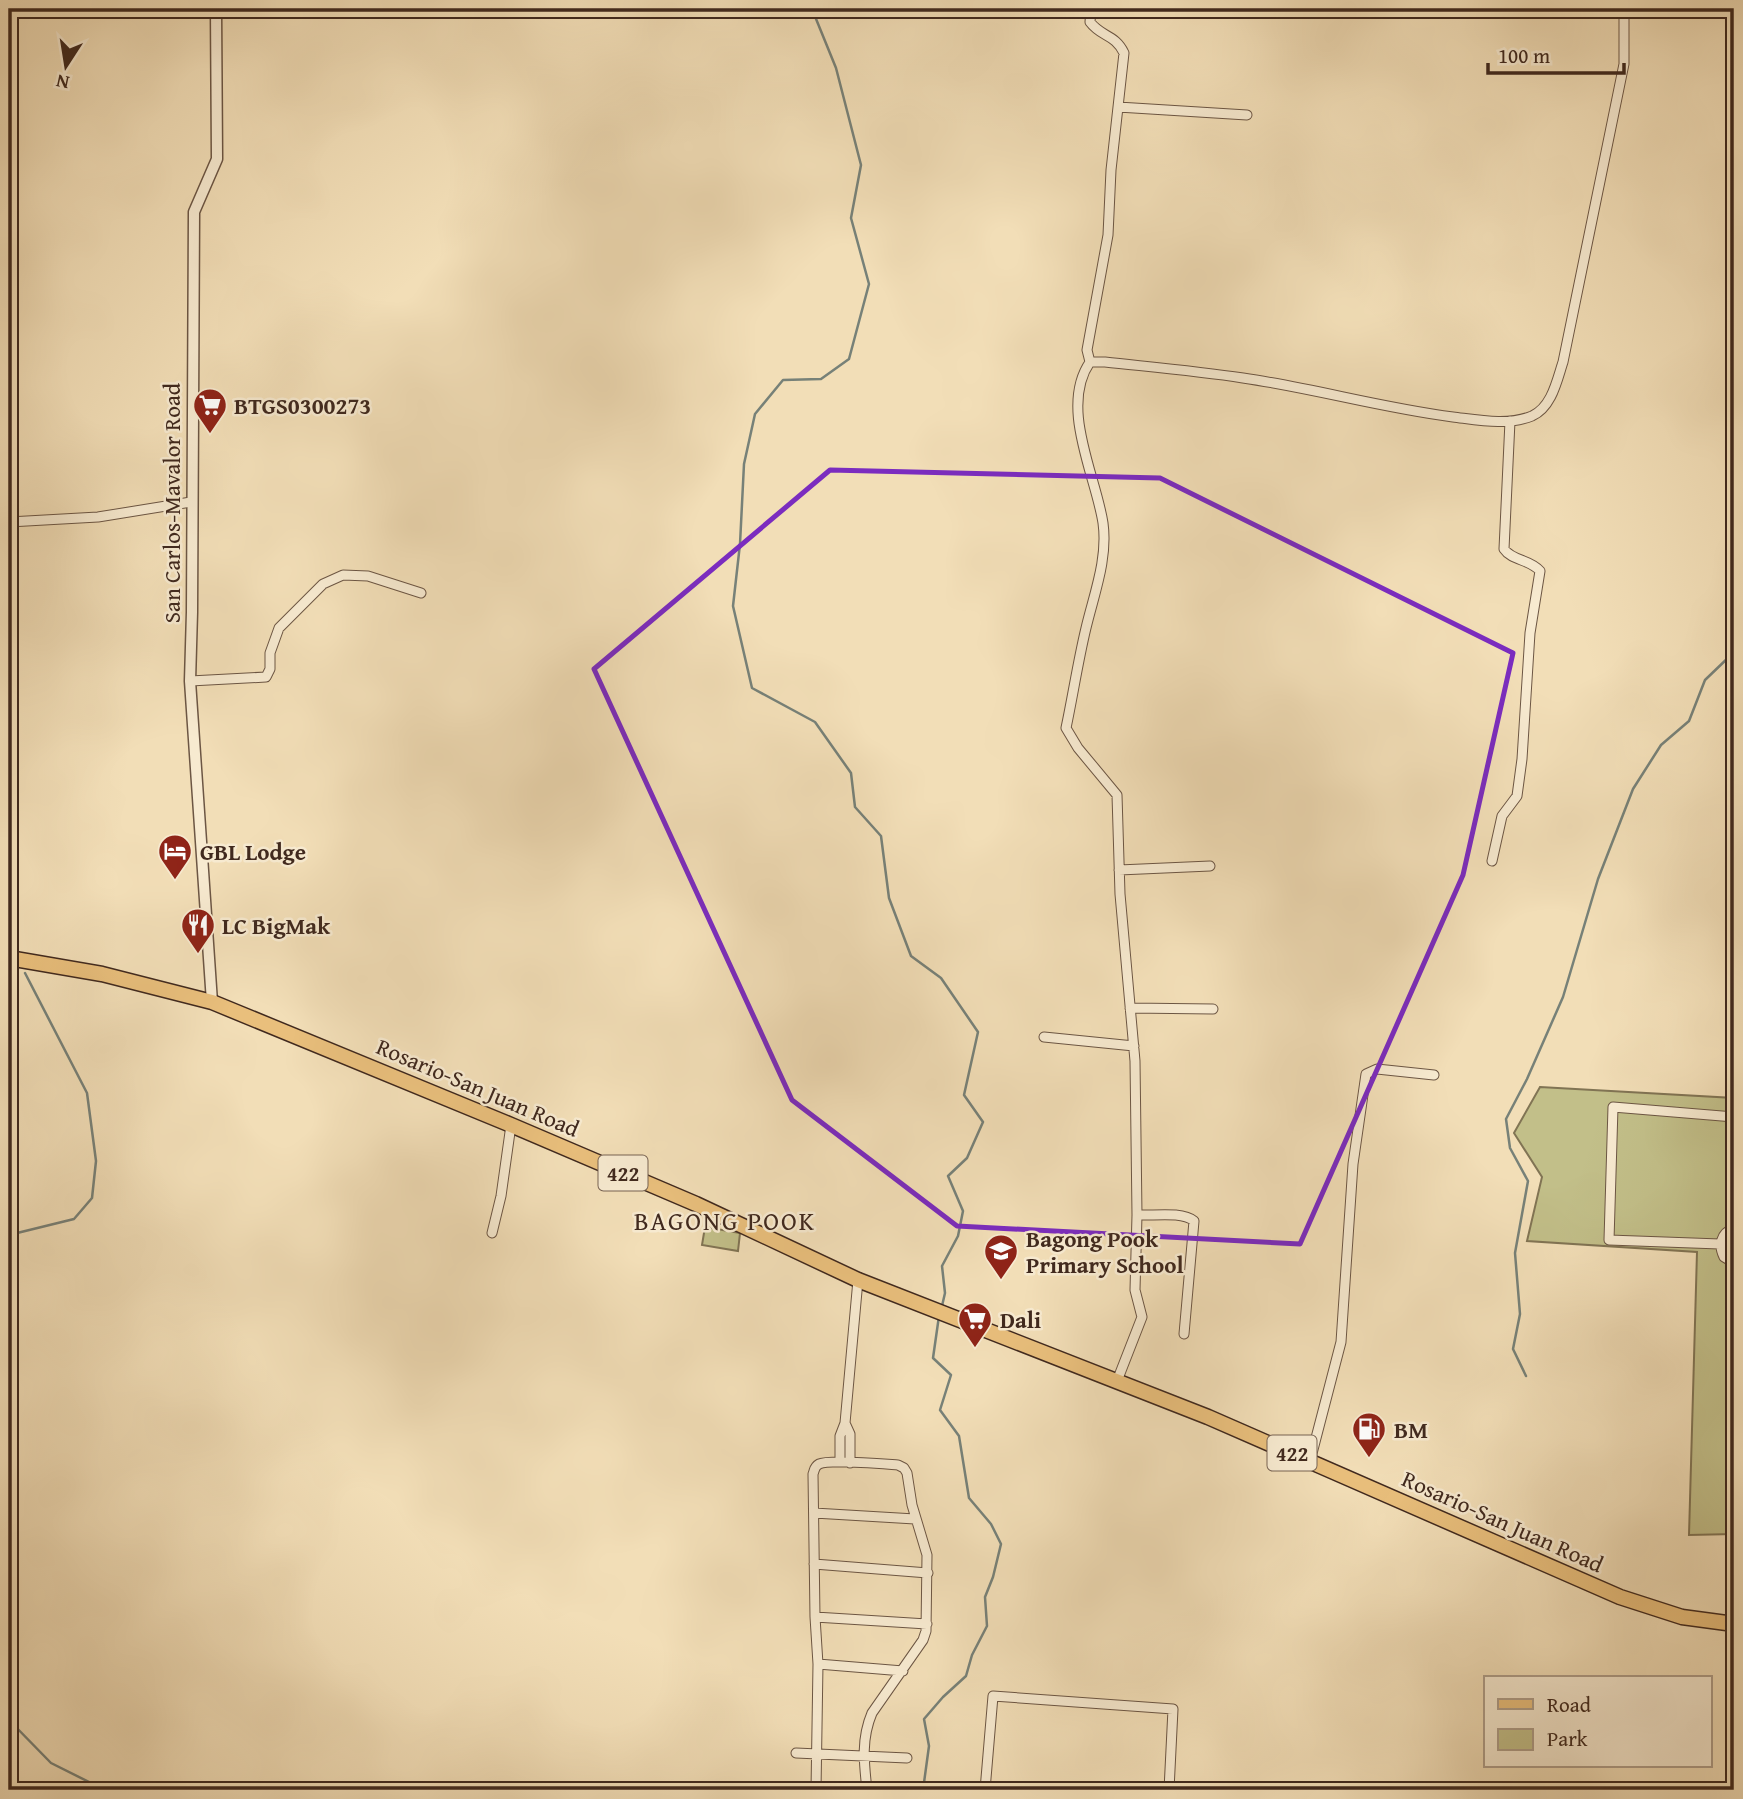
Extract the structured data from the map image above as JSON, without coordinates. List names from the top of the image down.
{
  "streets": {
    "main road": ["Rosario-San Juan Road", "422"],
    "street": ["San Carlos-Mavalor Road"]
  },
  "crossings": [
    ["San Carlos-Mavalor Road", "Rosario-San Juan Road"]
  ],
  "districts": ["BAGONG POOK"],
  "places": {
    "supermarket": ["BTGS0300273", "Dali"],
    "hotel": ["GBL Lodge"],
    "restaurant": ["LC BigMak"],
    "school or university": ["Bagong Pook Primary School"],
    "fuel station": ["BM"]
  },
  "legend": ["Road", "Park"],
  "scale_bar": "100 m",
  "north": "bottom"
}
